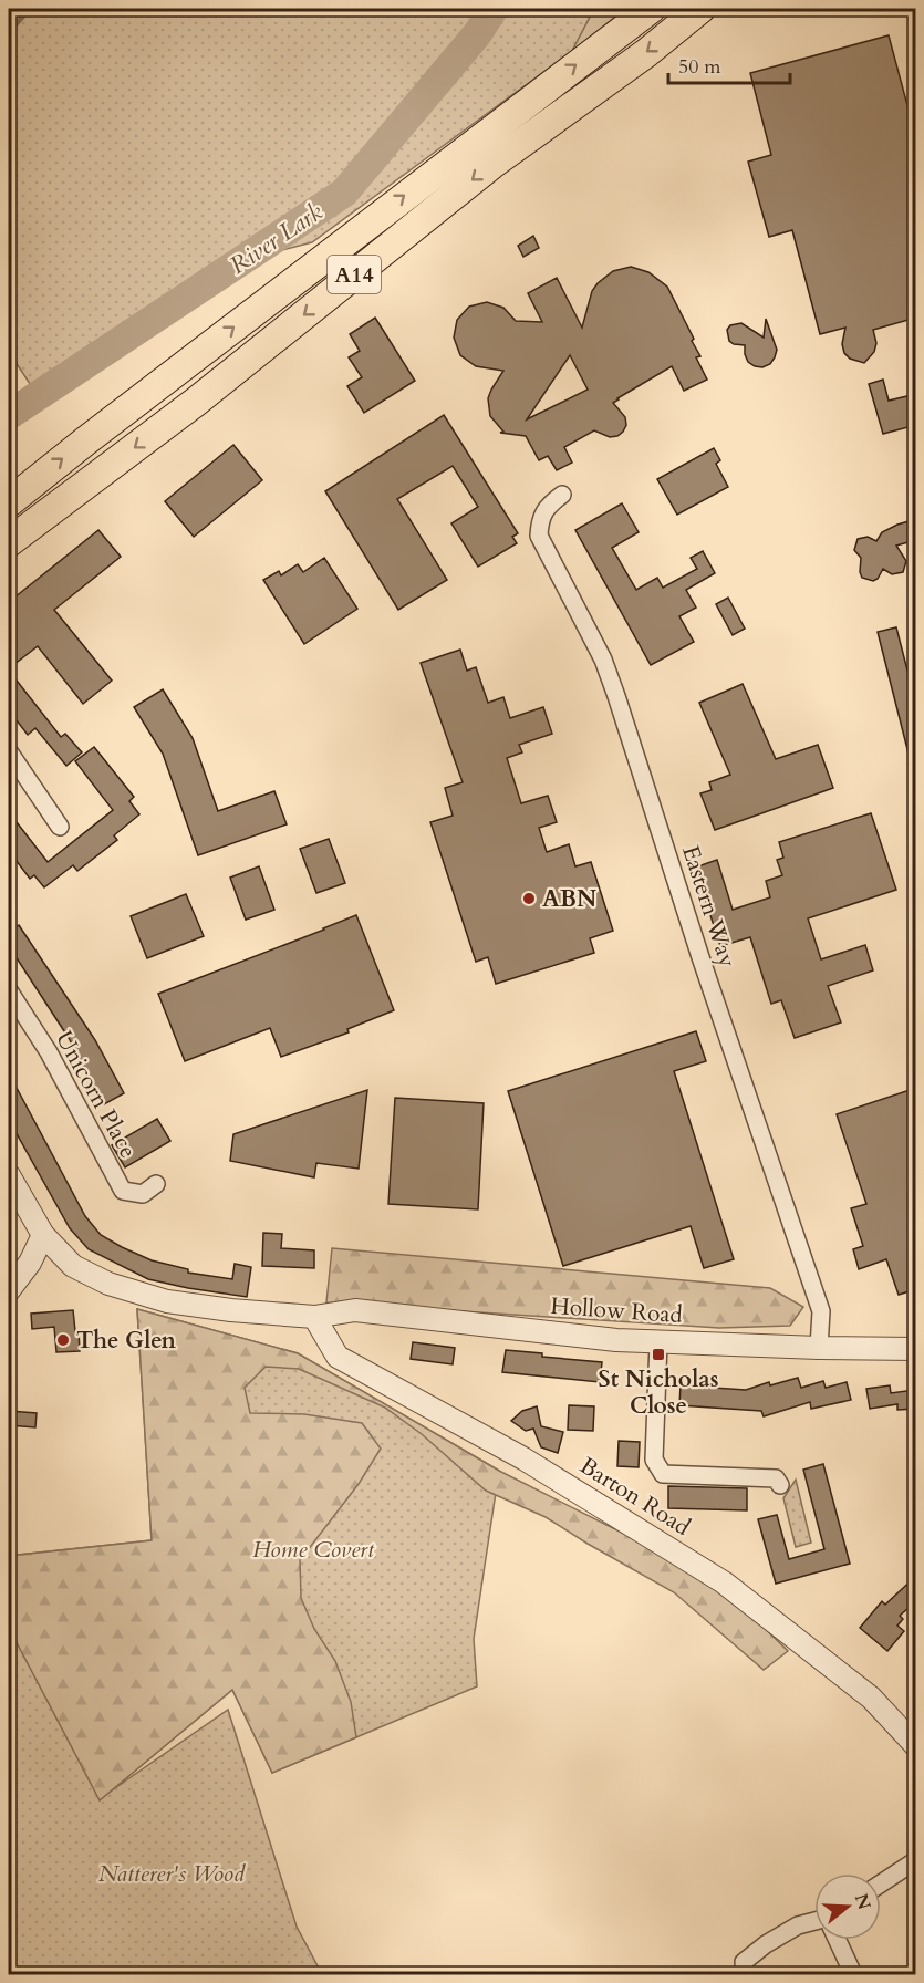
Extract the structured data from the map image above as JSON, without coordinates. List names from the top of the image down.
{
  "streets": {
    "highway": ["A14"],
    "street": [
      "Eastern Way",
      "Unicorn Place",
      "Hollow Road",
      "Barton Road"
    ]
  },
  "crossings": [
    ["Eastern Way", "Hollow Road"],
    ["Hollow Road", "Barton Road"]
  ],
  "water": ["River Lark"],
  "parks": ["Home Covert", "Natterer's Wood"],
  "places": {
    "other": ["ABN", "The Glen"],
    "transit": ["St Nicholas Close"]
  },
  "scale_bar": "50 m",
  "north": "right"
}
